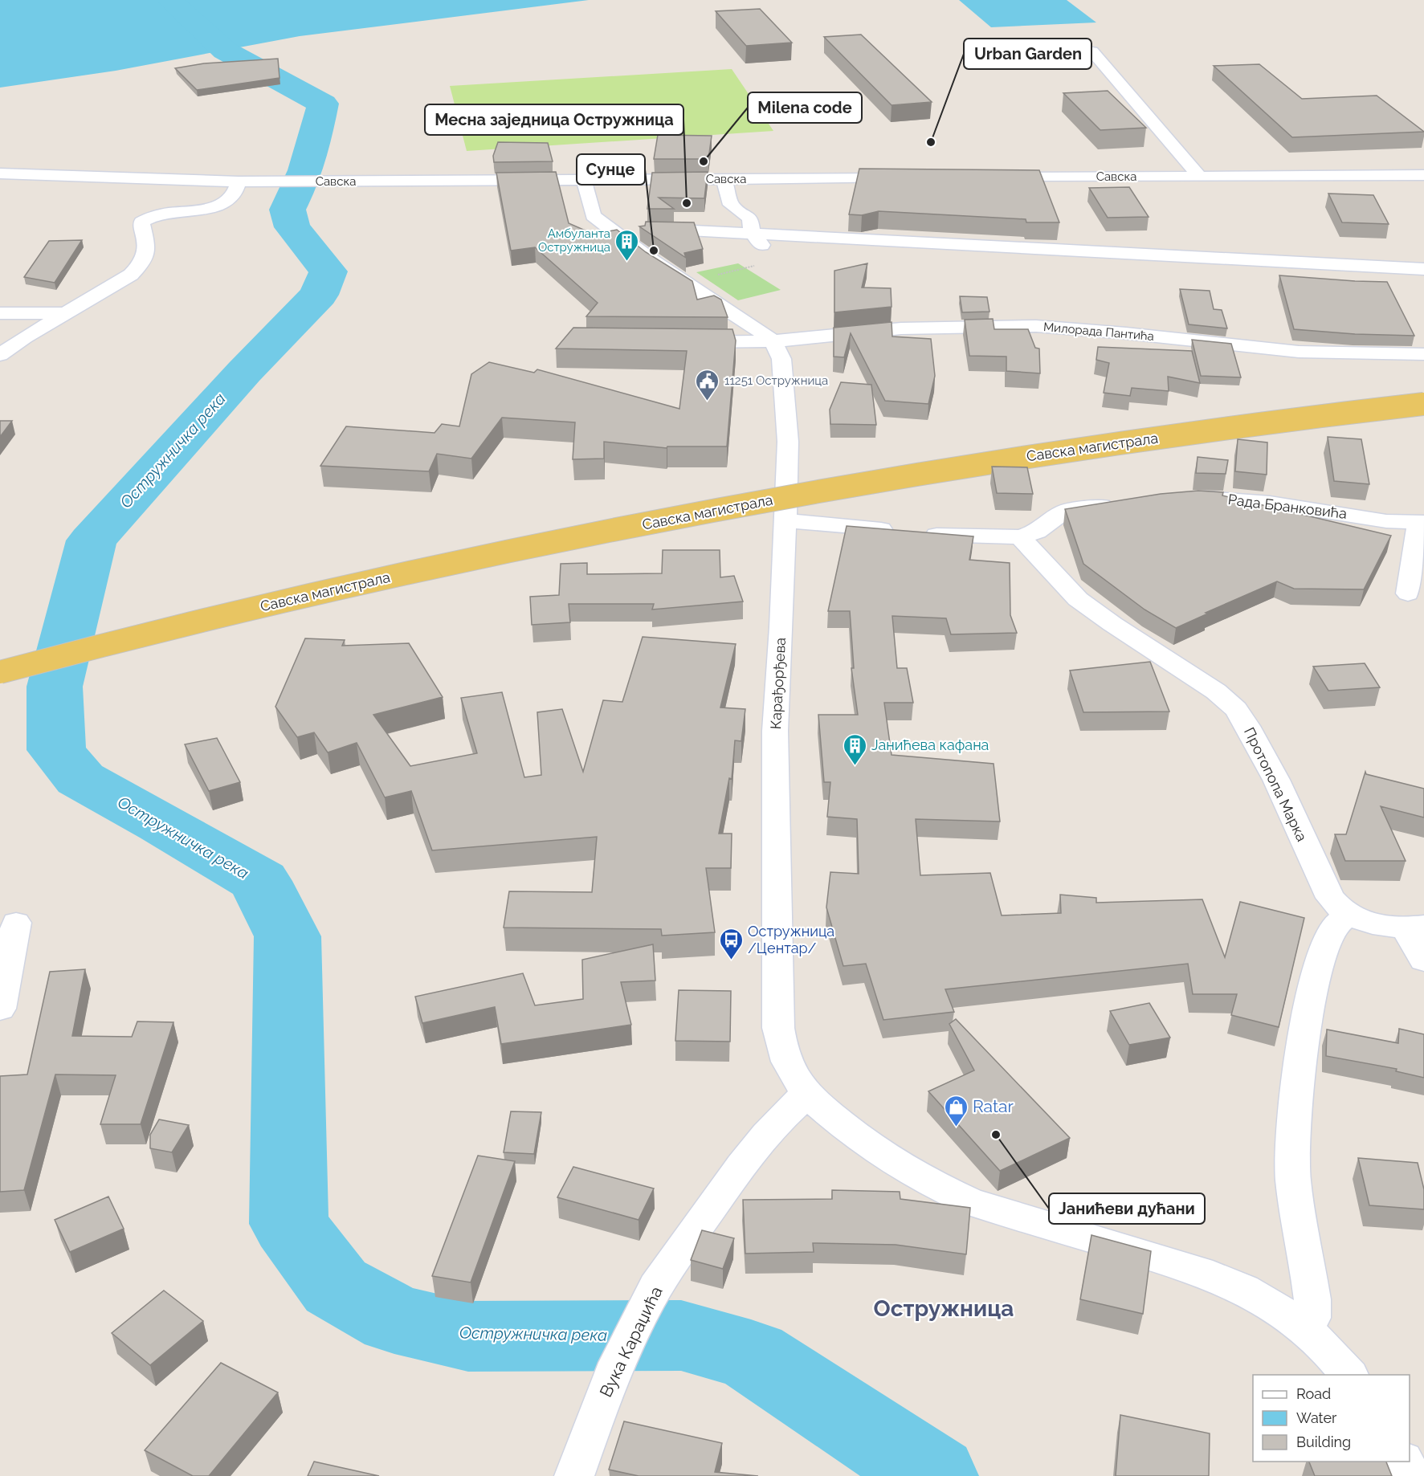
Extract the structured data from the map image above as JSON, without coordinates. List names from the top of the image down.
{
  "streets": {
    "main road": ["Савска магистрала"],
    "street": [
      "Савска",
      "Милорада Пантића",
      "Рада Бранковића",
      "Карађорђева",
      "Протопопа Марка",
      "Вука Караџића"
    ]
  },
  "crossings": [
    ["Савска", "Карађорђева"],
    ["Милорада Пантића", "Карађорђева"],
    ["Карађорђева", "Вука Караџића"]
  ],
  "districts": ["Остружница"],
  "water": ["Остружничка река"],
  "places": {
    "other": [
      "Urban Garden",
      "Milena code",
      "Месна заједница Остружница",
      "Сунце",
      "Јанићеви дућани"
    ],
    "building": ["Амбуланта Остружница", "Јанићева кафана"],
    "public building": ["11251 Остружница"],
    "bus stop": ["Остружница /Центар/"],
    "shop": ["Ratar"]
  },
  "legend": ["Road", "Water", "Building"]
}
